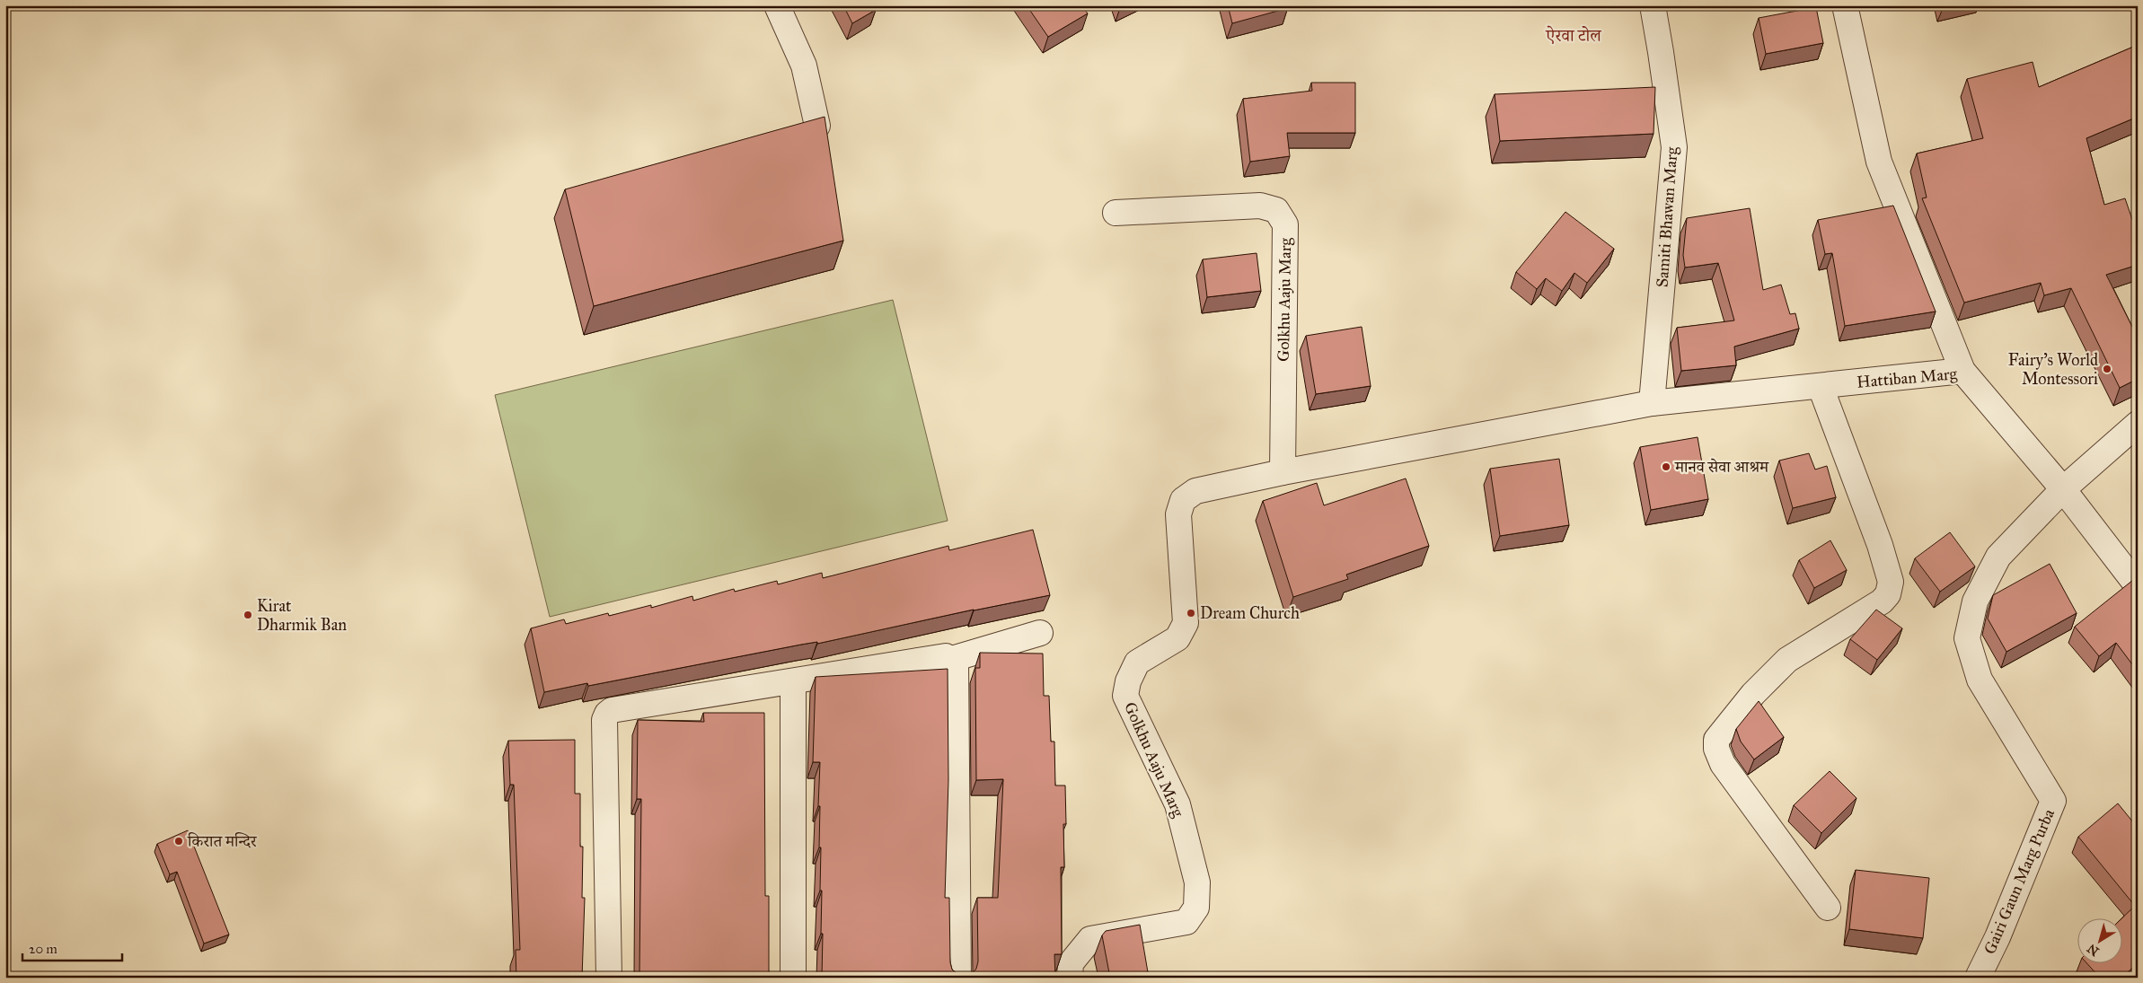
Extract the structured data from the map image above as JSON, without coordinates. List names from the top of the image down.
{
  "streets": {
    "street": [
      "Samiti Bhawan Marg",
      "Golkhu Aaju Marg",
      "Hattiban Marg",
      "Gairi Gaun Marg Purba"
    ]
  },
  "crossings": [
    ["Samiti Bhawan Marg", "Golkhu Aaju Marg"],
    ["Samiti Bhawan Marg", "Hattiban Marg"],
    ["Golkhu Aaju Marg", "Hattiban Marg"],
    ["Hattiban Marg", "Gairi Gaun Marg Purba"]
  ],
  "districts": ["ऐरवा टोल"],
  "places": [
    "Fairy's World Montessori",
    "मानव सेवा आश्रम",
    "Dream Church",
    "Kirat Dharmik Ban",
    "किरात मन्दिर"
  ],
  "scale_bar": "20 m",
  "north": "bottom left"
}
